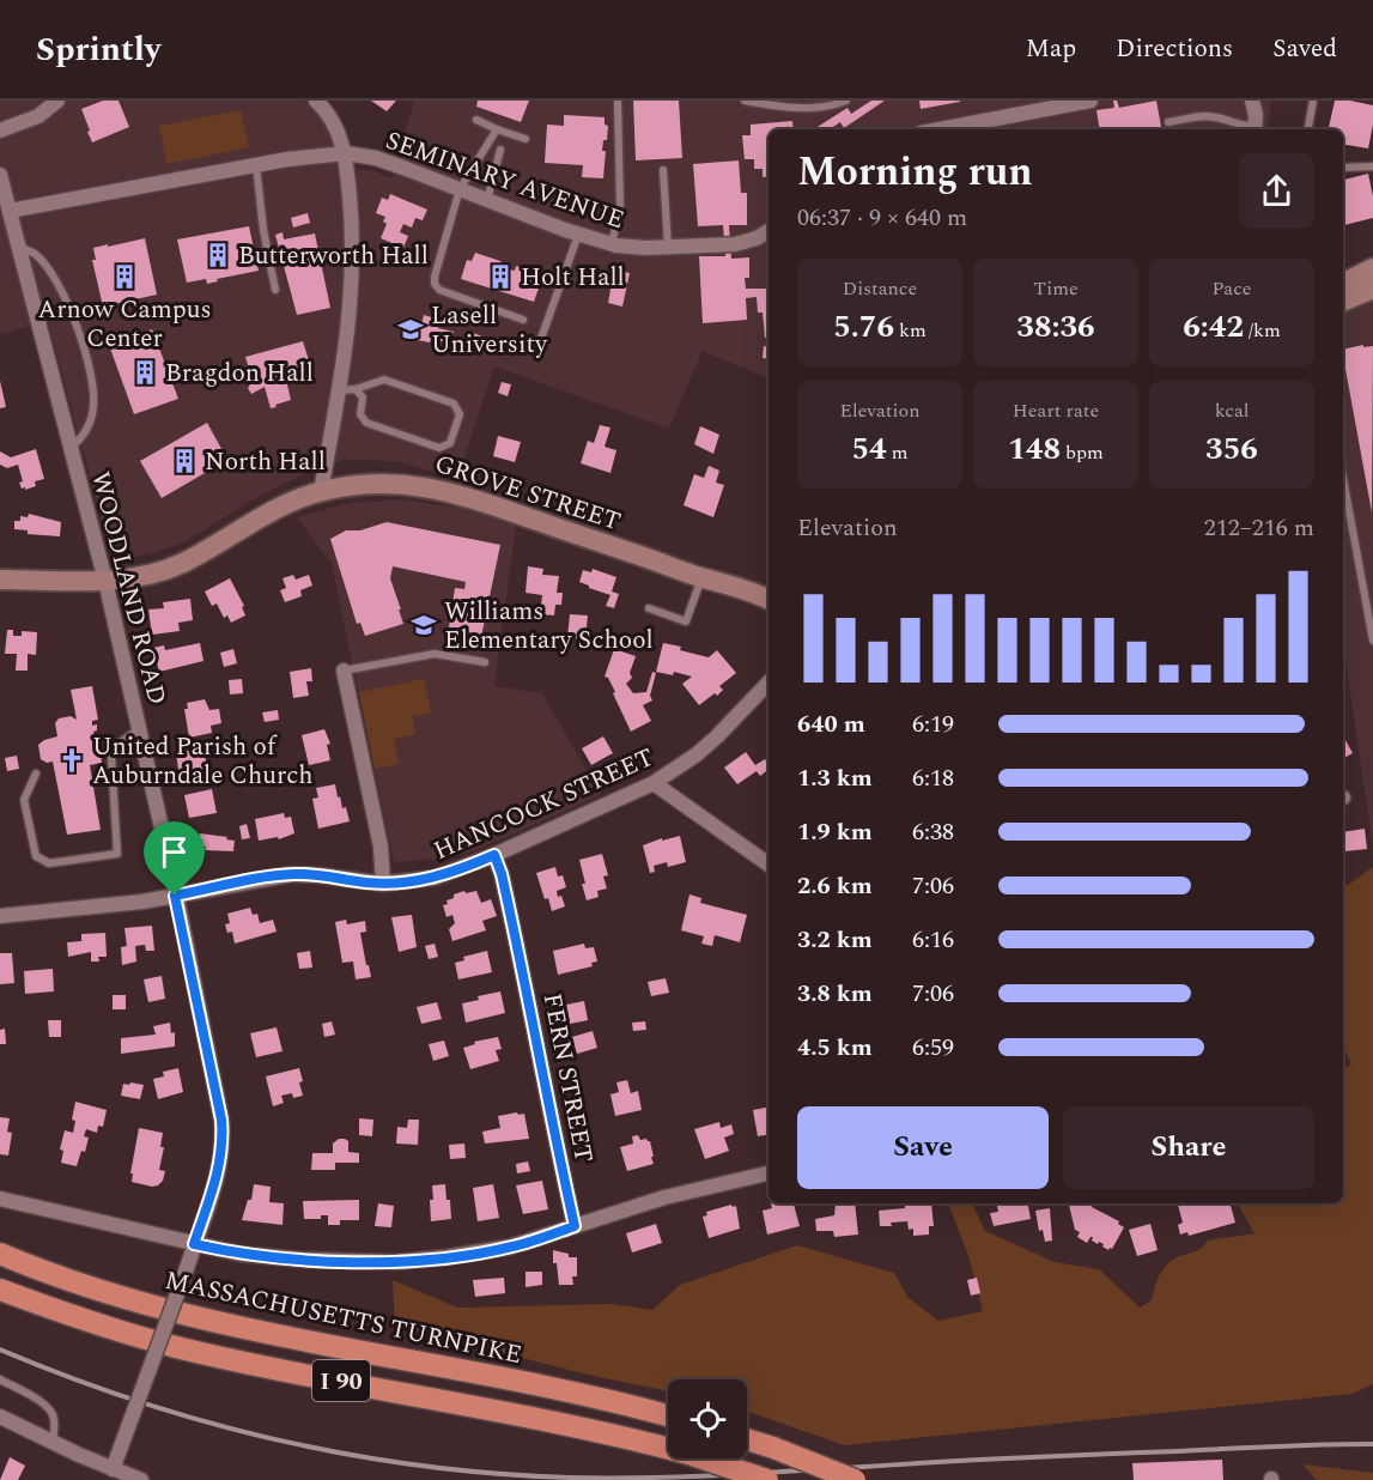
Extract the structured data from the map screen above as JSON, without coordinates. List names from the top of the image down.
{
  "streets": {
    "highway": ["MASSACHUSETTS TURNPIKE", "I 90"],
    "main road": ["GROVE STREET"],
    "street": [
      "SEMINARY AVENUE",
      "WOODLAND ROAD",
      "HANCOCK STREET",
      "FERN STREET"
    ]
  },
  "crossings": [
    ["SEMINARY AVENUE", "WOODLAND ROAD"],
    ["GROVE STREET", "WOODLAND ROAD"],
    ["WOODLAND ROAD", "HANCOCK STREET"],
    ["HANCOCK STREET", "FERN STREET"]
  ],
  "places": {
    "building": [
      "Butterworth Hall",
      "Arnow Campus Center",
      "Holt Hall",
      "Bragdon Hall",
      "North Hall"
    ],
    "school or university": ["Lasell University", "Williams Elementary School"],
    "church": ["United Parish of Auburndale Church"]
  },
  "page": {
    "header": "Sprintly",
    "nav": ["Map", "Directions", "Saved"],
    "heading": ["Morning run", "06:37 · 9 × 640 m"],
    "stats": [
      ["Distance", "5.76 km"],
      ["Time", "38:36"],
      ["Pace", "6:42 /km"],
      ["Elevation", "54 m"],
      ["Heart rate", "148 bpm"],
      ["kcal", "356"]
    ],
    "chart": ["Elevation", "212–216 m"],
    "list": [
      {
        "name": "640 m",
        "note": "6:19"
      },
      {
        "name": "1.3 km",
        "note": "6:18"
      },
      {
        "name": "1.9 km",
        "note": "6:38"
      },
      {
        "name": "2.6 km",
        "note": "7:06"
      },
      {
        "name": "3.2 km",
        "note": "6:16"
      },
      {
        "name": "3.8 km",
        "note": "7:06"
      },
      {
        "name": "4.5 km",
        "note": "6:59"
      }
    ],
    "buttons": ["Save", "Share"]
  }
}
